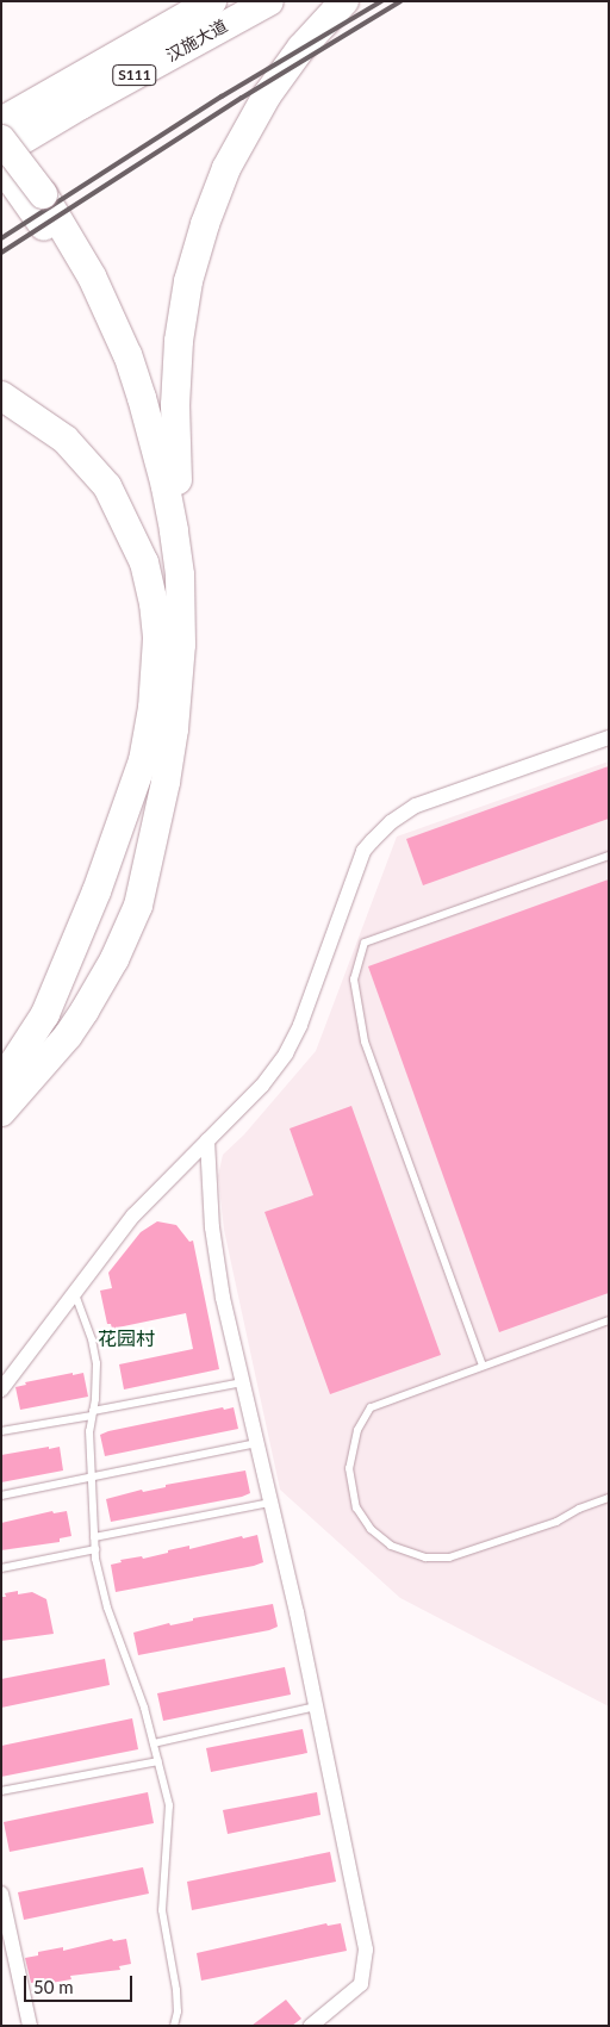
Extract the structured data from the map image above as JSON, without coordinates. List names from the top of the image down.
{
  "streets": {
    "highway": ["汉施大道", "S111"]
  },
  "districts": ["花园村"],
  "scale_bar": "50 m"
}
